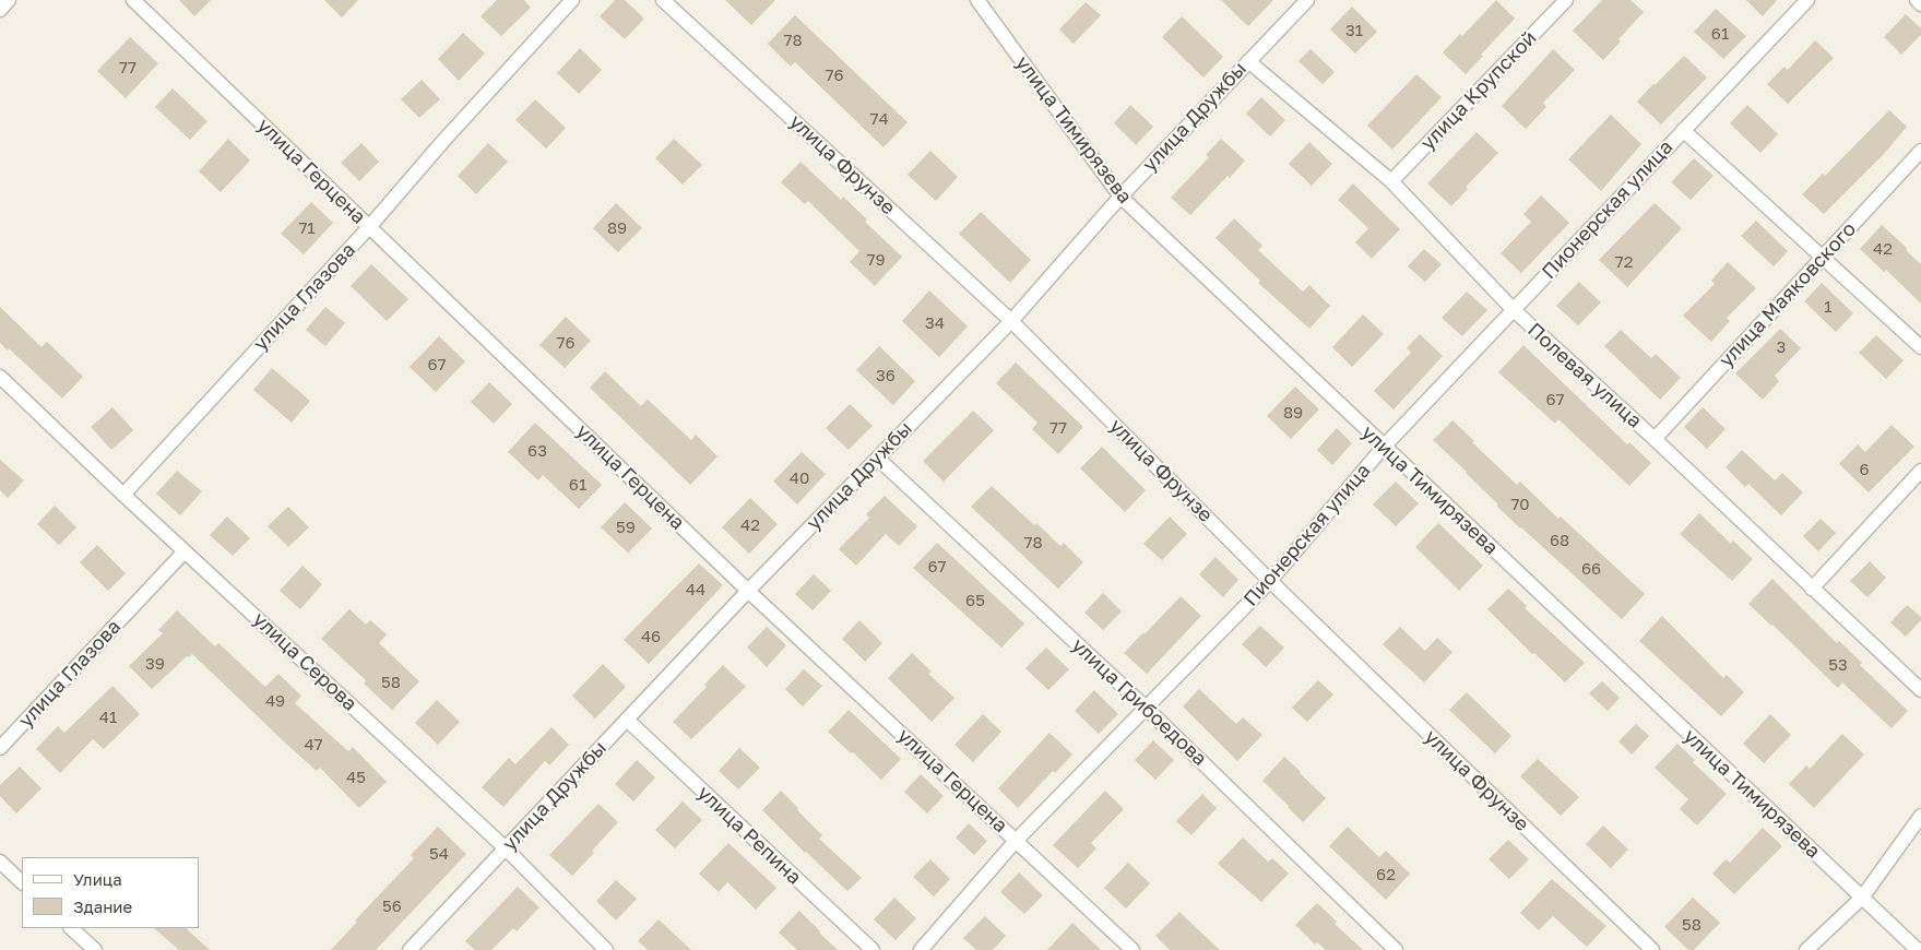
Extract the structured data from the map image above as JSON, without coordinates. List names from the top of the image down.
{
  "streets": {
    "street": [
      "улица Крупской",
      "улица Дружбы",
      "улица Тимирязева",
      "улица Фрунзе",
      "улица Герцена",
      "Пионерская улица",
      "улица Маяковского",
      "улица Глазова",
      "Полевая улица",
      "улица Серова",
      "улица Грибоедова",
      "улица Репина"
    ]
  },
  "crossings": [
    ["улица Крупской", "Полевая улица"],
    ["улица Дружбы", "улица Тимирязева"],
    ["улица Дружбы", "улица Фрунзе"],
    ["улица Дружбы", "улица Герцена"],
    ["улица Дружбы", "Полевая улица"],
    ["улица Дружбы", "улица Серова"],
    ["улица Дружбы", "улица Грибоедова"],
    ["улица Дружбы", "улица Репина"],
    ["улица Тимирязева", "Пионерская улица"],
    ["улица Фрунзе", "Пионерская улица"],
    ["улица Герцена", "Пионерская улица"],
    ["улица Герцена", "улица Глазова"],
    ["Пионерская улица", "Полевая улица"],
    ["Пионерская улица", "улица Грибоедова"],
    ["улица Маяковского", "Полевая улица"],
    ["улица Глазова", "улица Серова"]
  ],
  "house_numbers": [
    "31",
    "61",
    "78",
    "77",
    "76",
    "74",
    "71",
    "89",
    "42",
    "79",
    "72",
    "1",
    "34",
    "76",
    "3",
    "67",
    "36",
    "67",
    "89",
    "77",
    "63",
    "6",
    "40",
    "61",
    "70",
    "42",
    "59",
    "68",
    "78",
    "67",
    "66",
    "44",
    "65",
    "46",
    "39",
    "53",
    "58",
    "49",
    "41",
    "47",
    "45",
    "54",
    "62",
    "56",
    "58"
  ],
  "legend": ["Улица", "Здание"]
}
